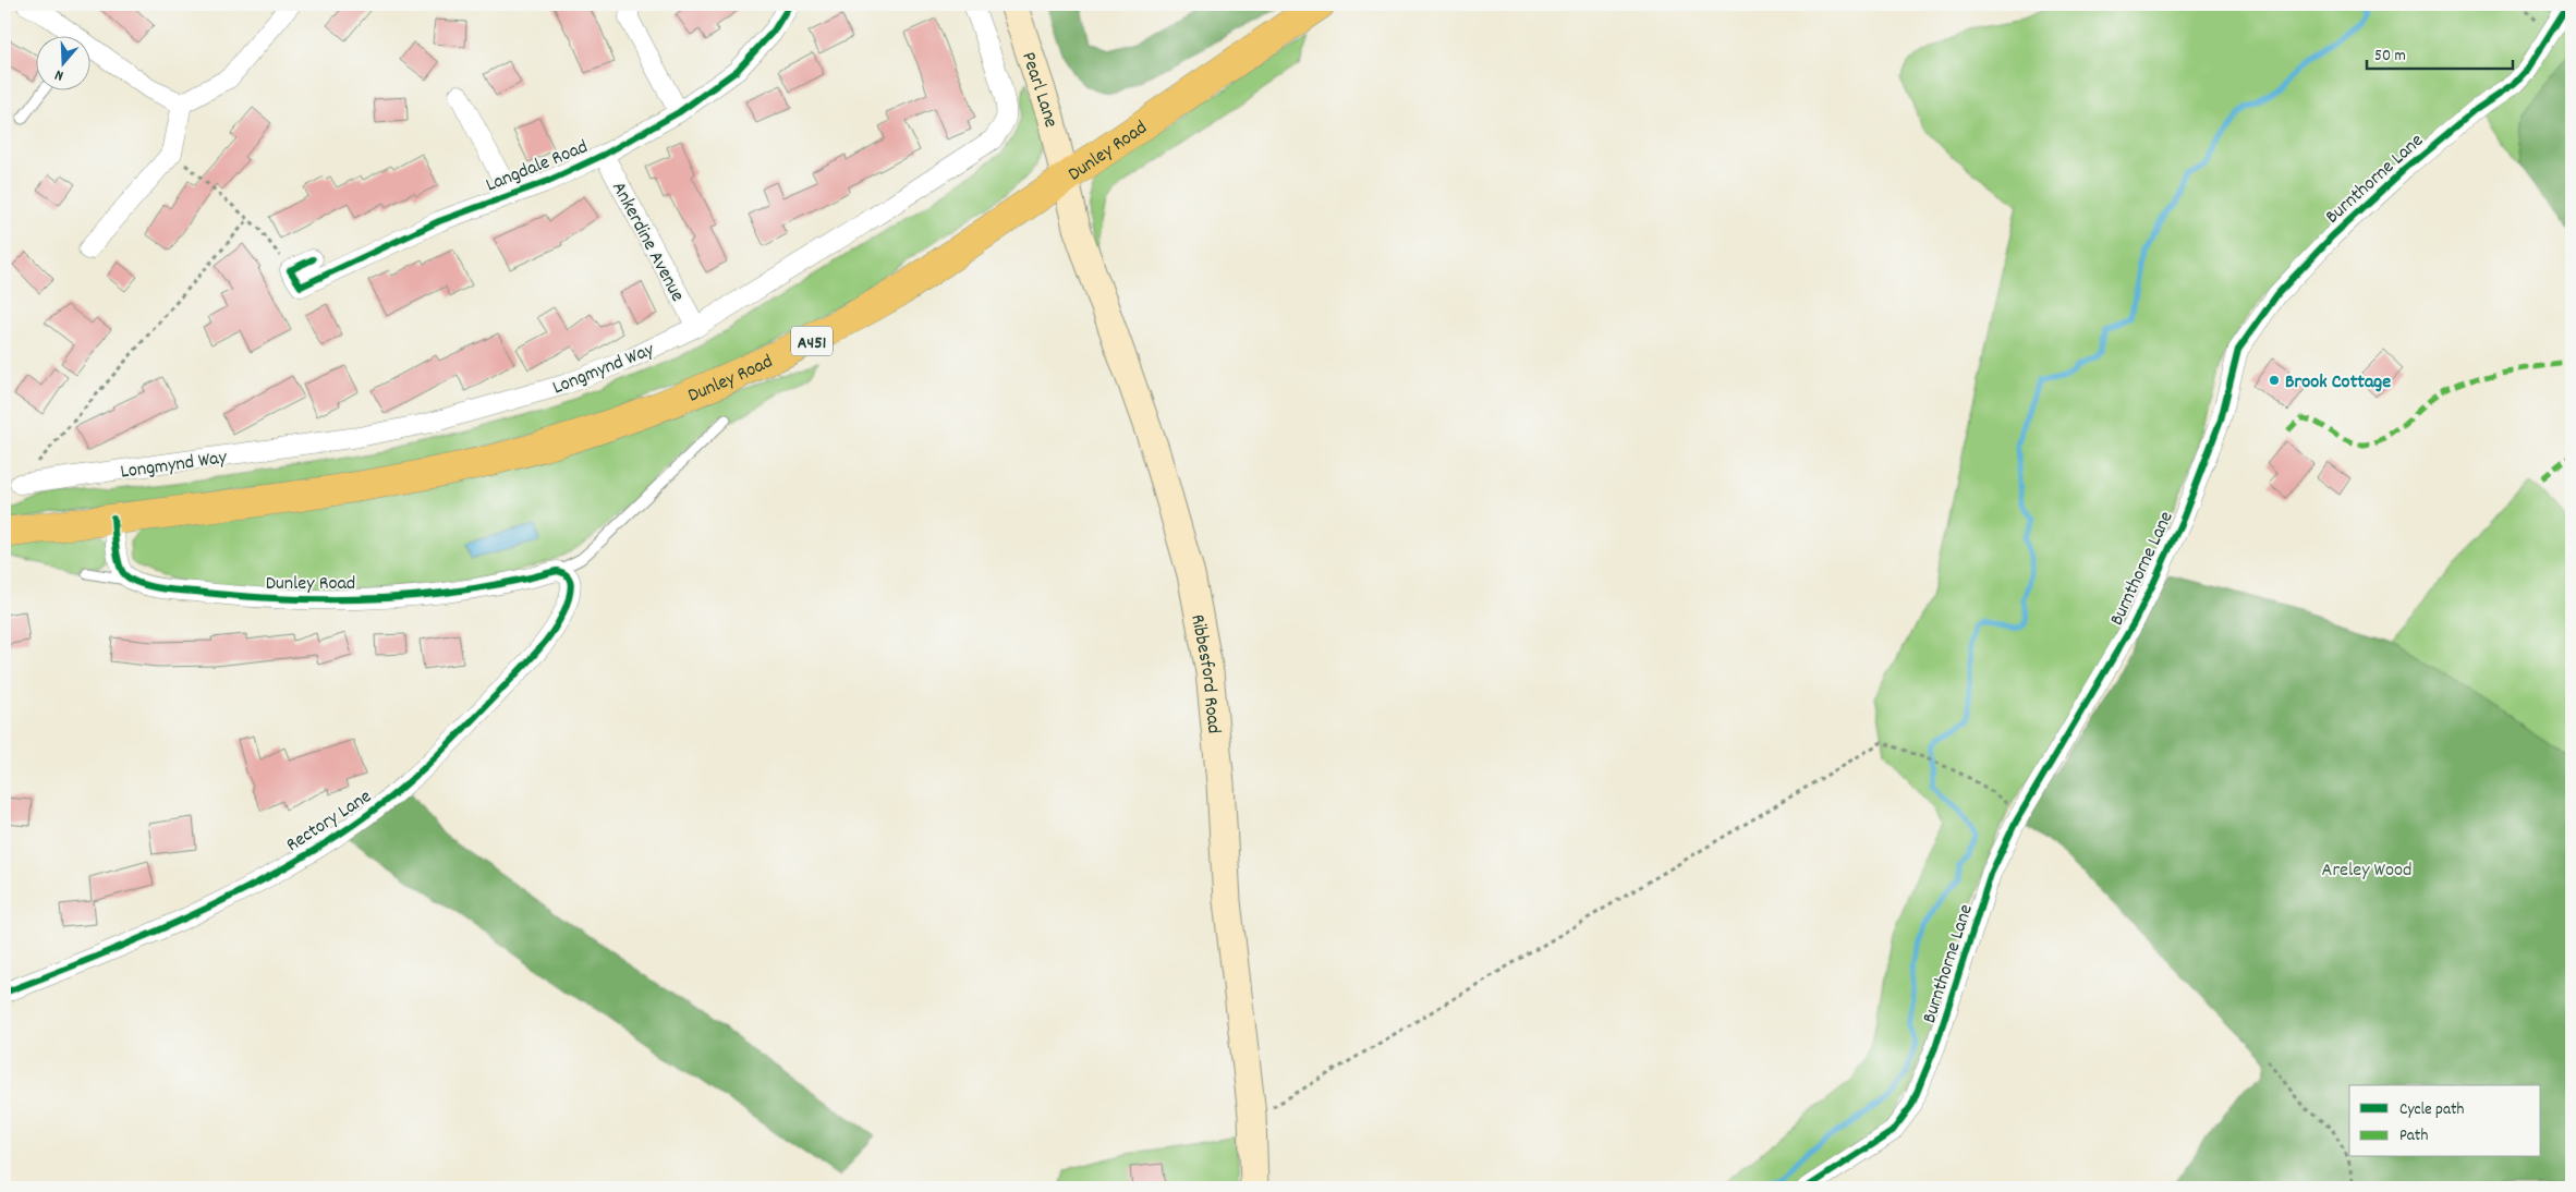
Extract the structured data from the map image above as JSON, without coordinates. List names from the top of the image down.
{
  "streets": {
    "main road": [
      "Pearl Lane",
      "Dunley Road",
      "A451",
      "Ribbesford Road"
    ],
    "street": [
      "Langdale Road",
      "Burnthorne Lane",
      "Ankerdine Avenue",
      "Longmynd Way",
      "Rectory Lane"
    ]
  },
  "crossings": [
    ["Pearl Lane", "Dunley Road"],
    ["Pearl Lane", "Ribbesford Road"],
    ["Dunley Road", "Ribbesford Road"],
    ["Dunley Road", "Rectory Lane"],
    ["Langdale Road", "Ankerdine Avenue"],
    ["Ankerdine Avenue", "Longmynd Way"]
  ],
  "parks": ["Areley Wood"],
  "places": ["Brook Cottage"],
  "legend": ["Cycle path", "Path"],
  "scale_bar": "50 m",
  "north": "bottom"
}
